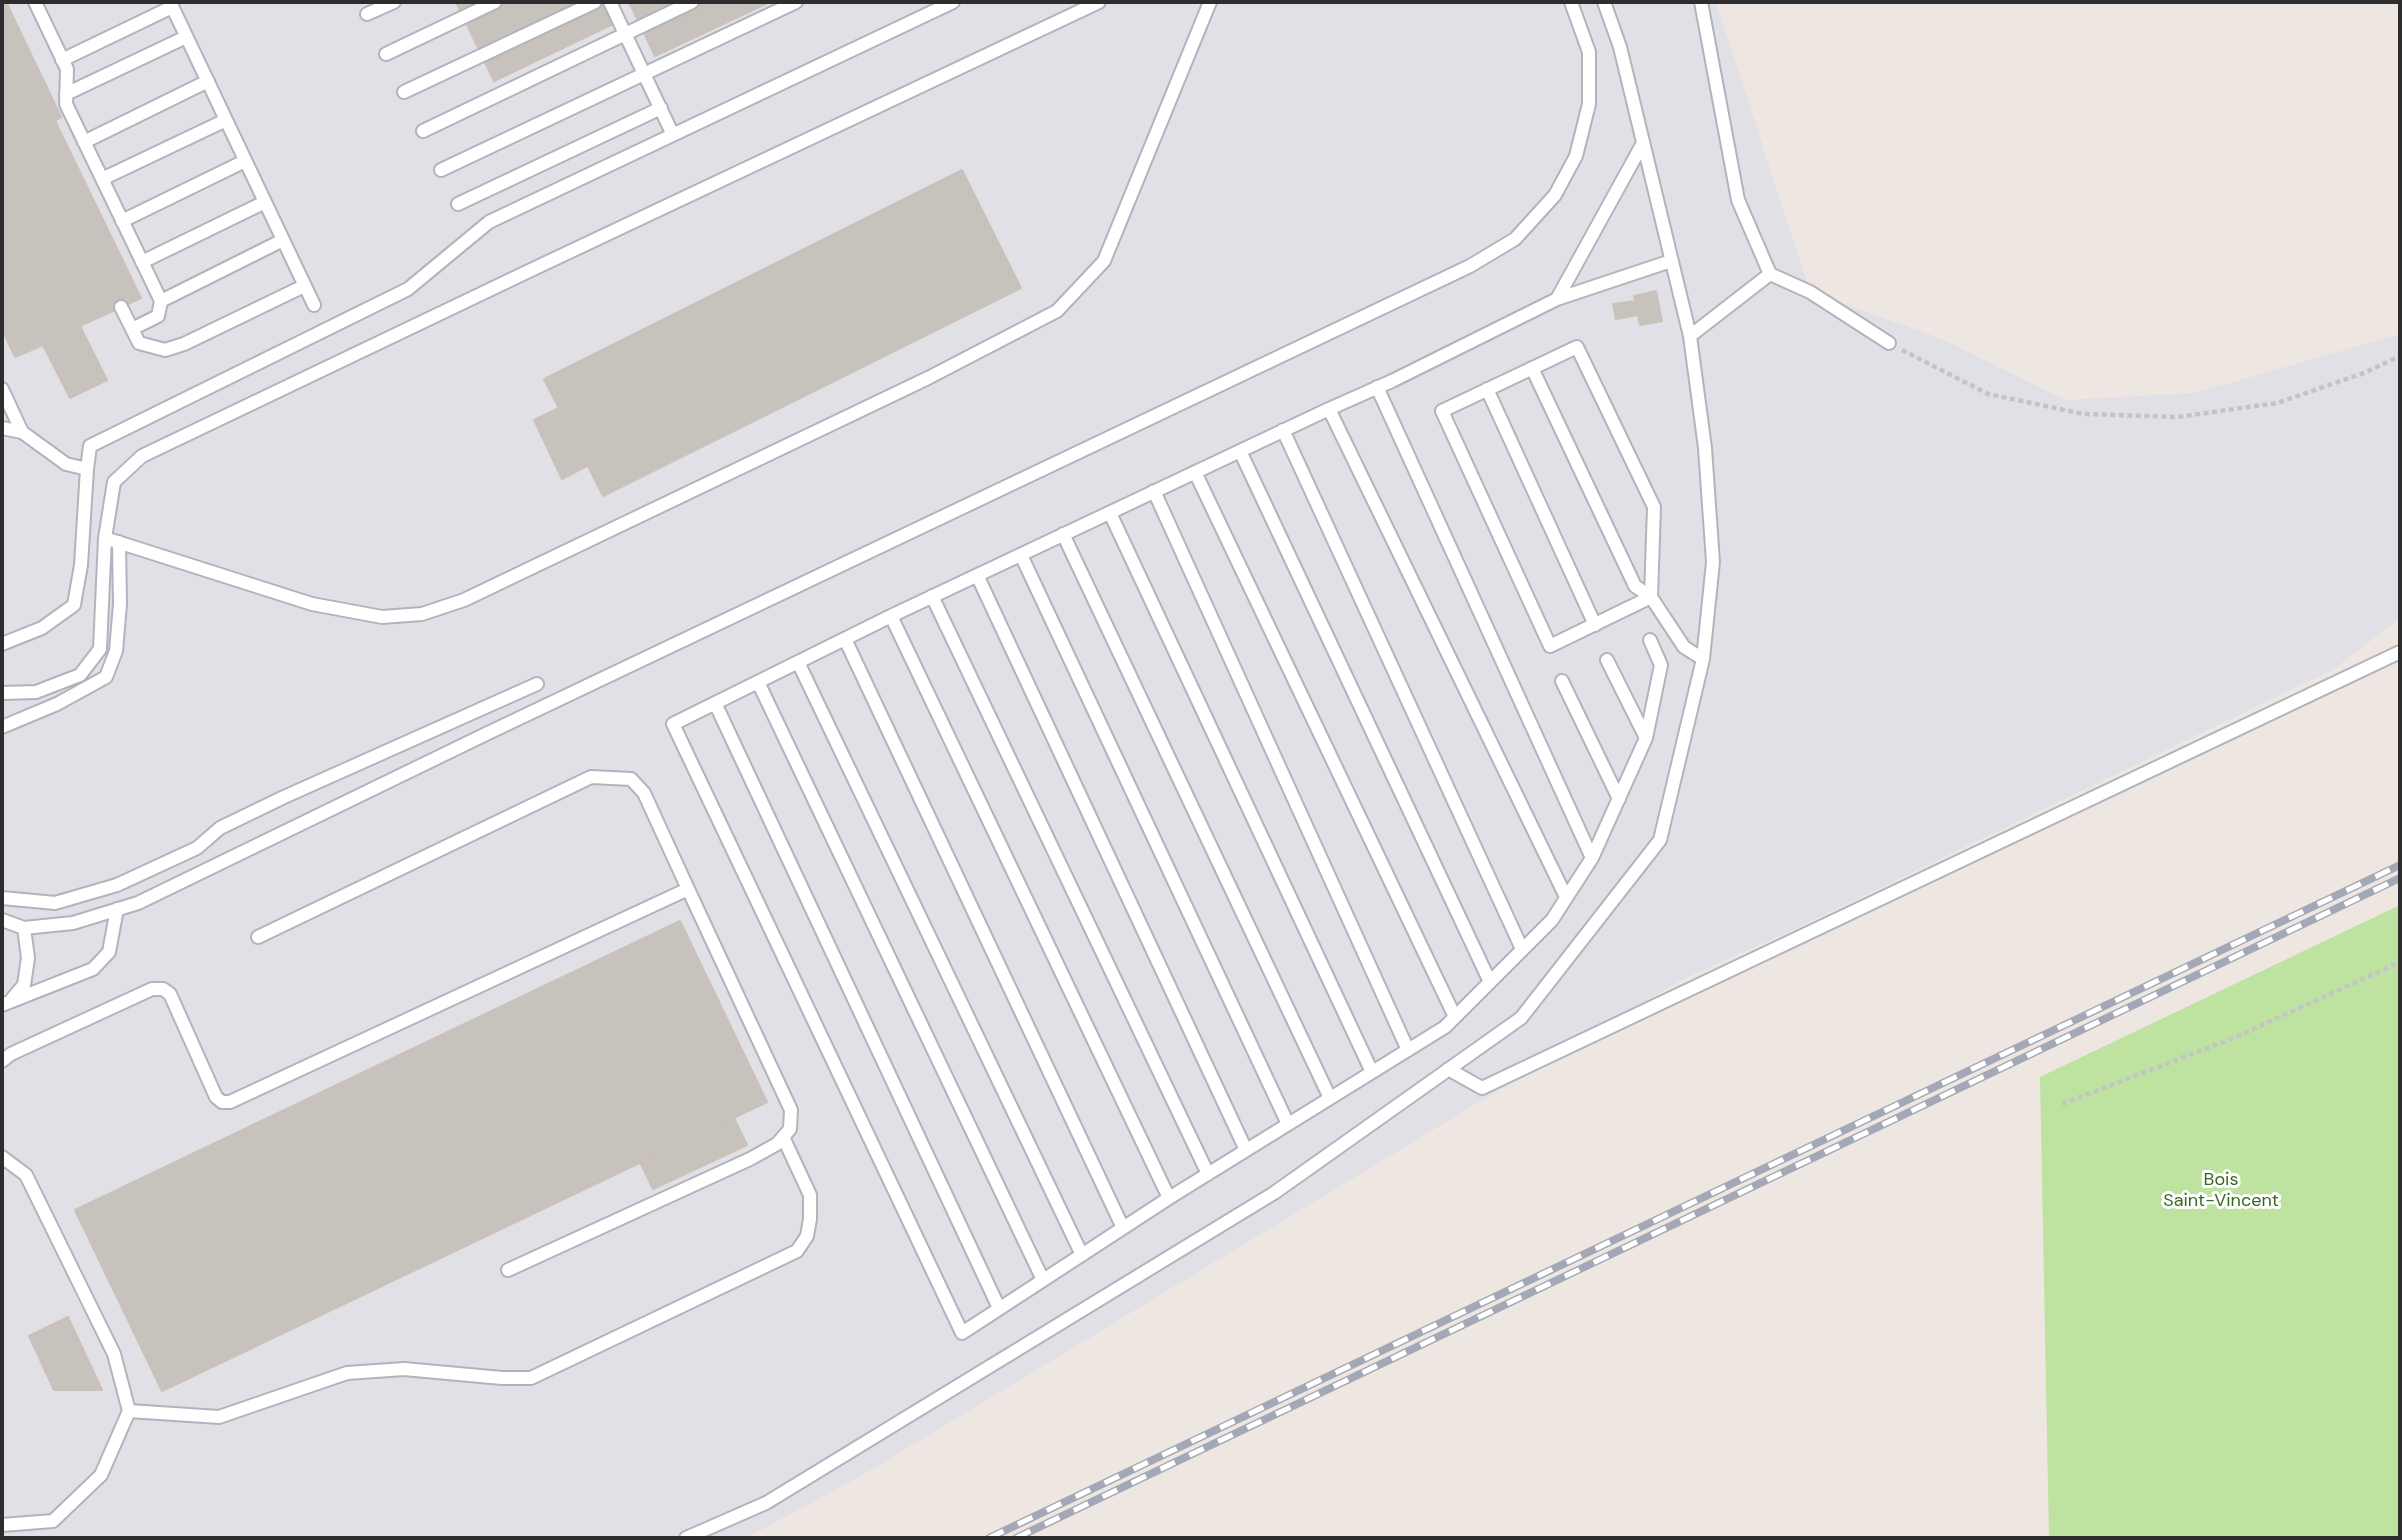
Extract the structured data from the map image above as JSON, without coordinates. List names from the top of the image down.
{
  "parks": ["Bois Saint-Vincent"]
}
